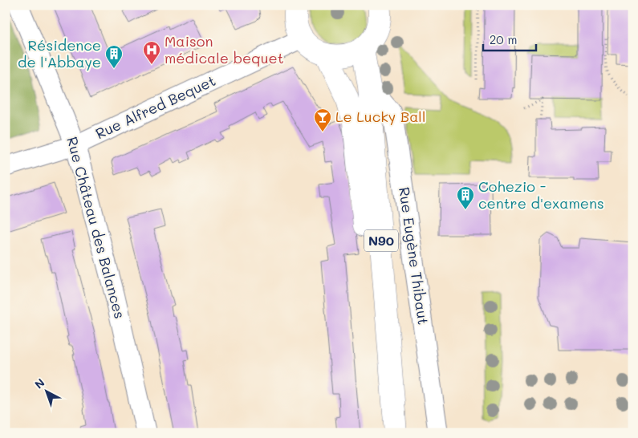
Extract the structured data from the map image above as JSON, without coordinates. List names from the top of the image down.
{
  "streets": {
    "main road": ["N90"],
    "street": ["Rue Alfred Bequet", "Rue Château des Balances", "Rue Eugène Thibaut"]
  },
  "crossings": [
    ["Rue Alfred Bequet", "Rue Château des Balances"],
    ["N90", "Rue Eugène Thibaut"]
  ],
  "places": {
    "hospital": ["Maison médicale bequet"],
    "building": ["Résidence de l'Abbaye", "Cohezio - centre d'examens"],
    "bar": ["Le Lucky Ball"]
  },
  "scale_bar": "20 m",
  "north": "top left"
}
